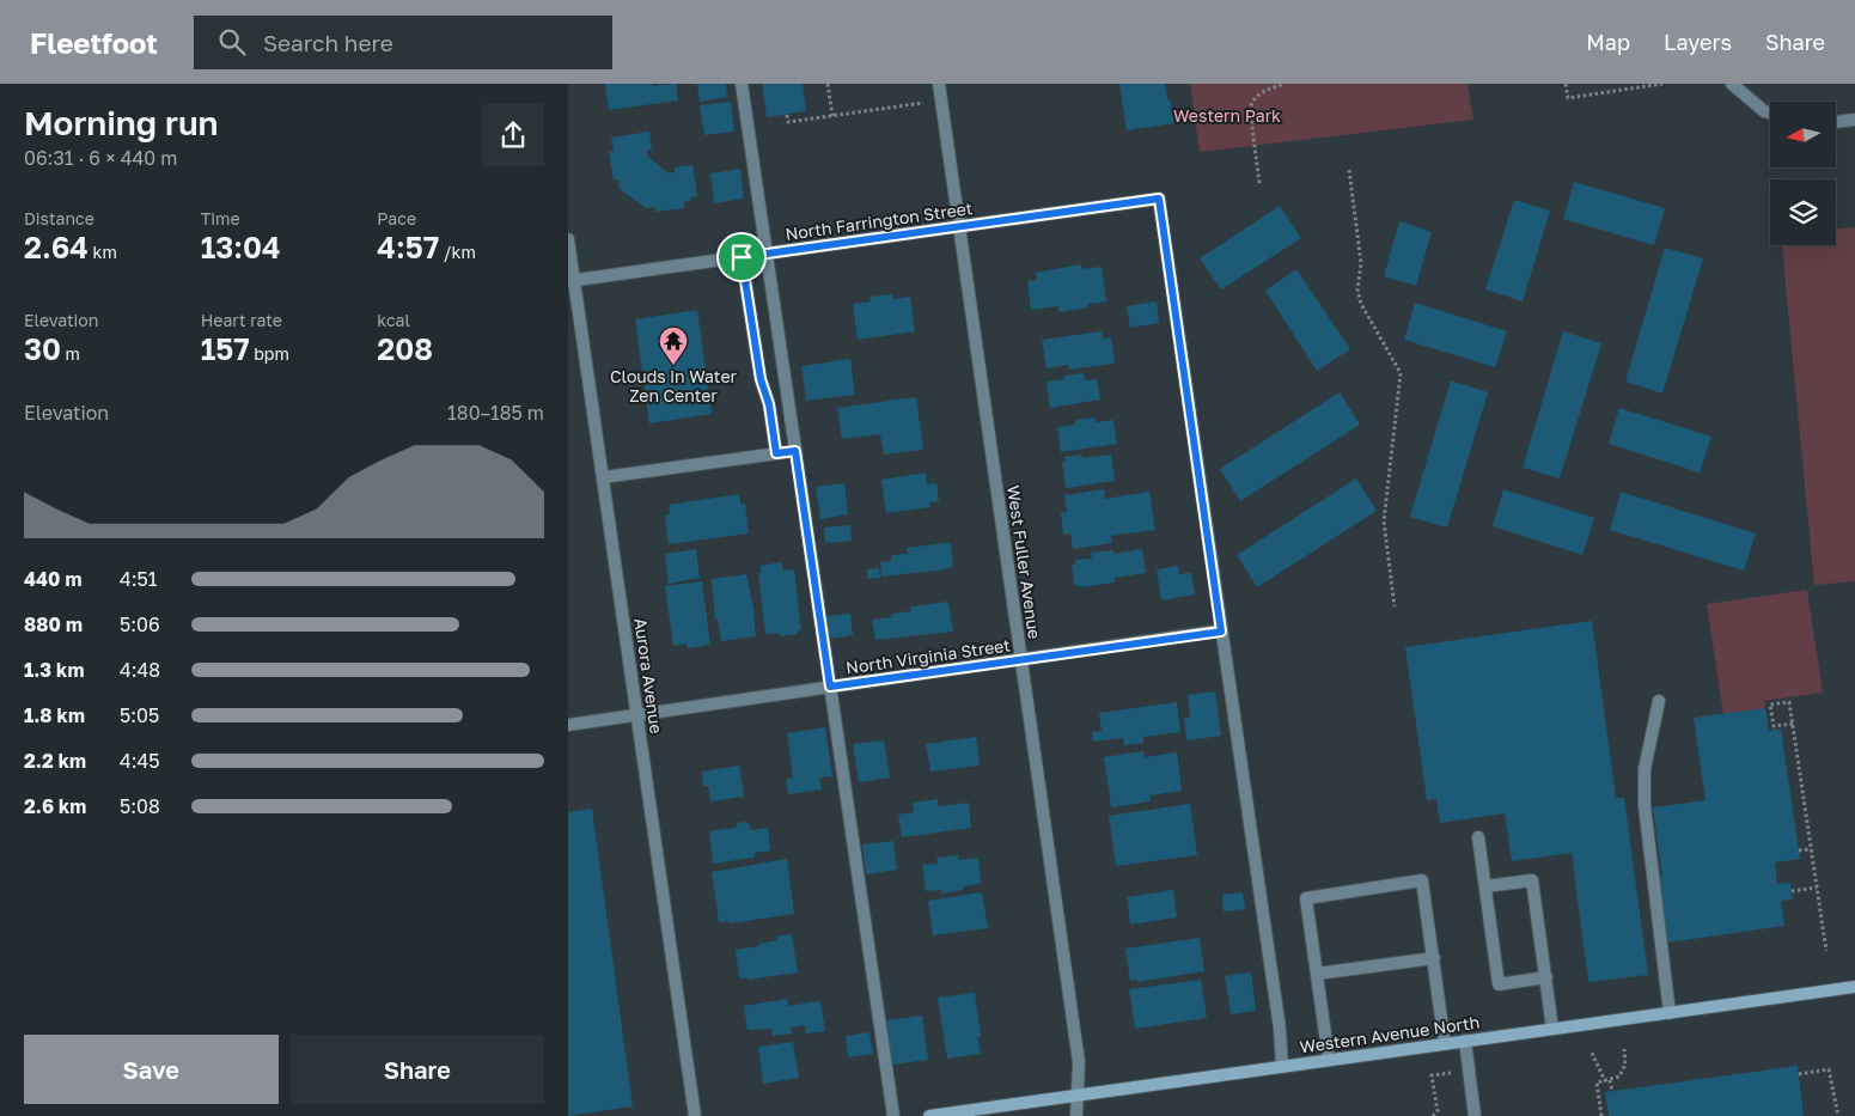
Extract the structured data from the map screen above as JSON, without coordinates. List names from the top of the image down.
{
  "streets": {
    "street": [
      "North Farrington Street",
      "West Fuller Avenue",
      "North Virginia Street",
      "Aurora Avenue",
      "Western Avenue North"
    ]
  },
  "crossings": [
    ["North Farrington Street", "West Fuller Avenue"],
    ["North Farrington Street", "North Virginia Street"],
    ["North Farrington Street", "Aurora Avenue"],
    ["West Fuller Avenue", "North Virginia Street"],
    ["West Fuller Avenue", "Western Avenue North"],
    ["North Virginia Street", "Aurora Avenue"]
  ],
  "parks": ["Western Park"],
  "places": {
    "temple": ["Clouds in Water Zen Center"]
  },
  "north": "left",
  "page": {
    "header": "Fleetfoot",
    "search": "Search here",
    "nav": ["Map", "Layers", "Share"],
    "heading": ["Morning run", "06:31 · 6 × 440 m"],
    "stats": [
      ["Distance", "2.64 km"],
      ["Time", "13:04"],
      ["Pace", "4:57 /km"],
      ["Elevation", "30 m"],
      ["Heart rate", "157 bpm"],
      ["kcal", "208"]
    ],
    "chart": ["Elevation", "180–185 m"],
    "list": [
      {
        "name": "440 m",
        "note": "4:51"
      },
      {
        "name": "880 m",
        "note": "5:06"
      },
      {
        "name": "1.3 km",
        "note": "4:48"
      },
      {
        "name": "1.8 km",
        "note": "5:05"
      },
      {
        "name": "2.2 km",
        "note": "4:45"
      },
      {
        "name": "2.6 km",
        "note": "5:08"
      }
    ],
    "buttons": ["Save", "Share"]
  }
}
